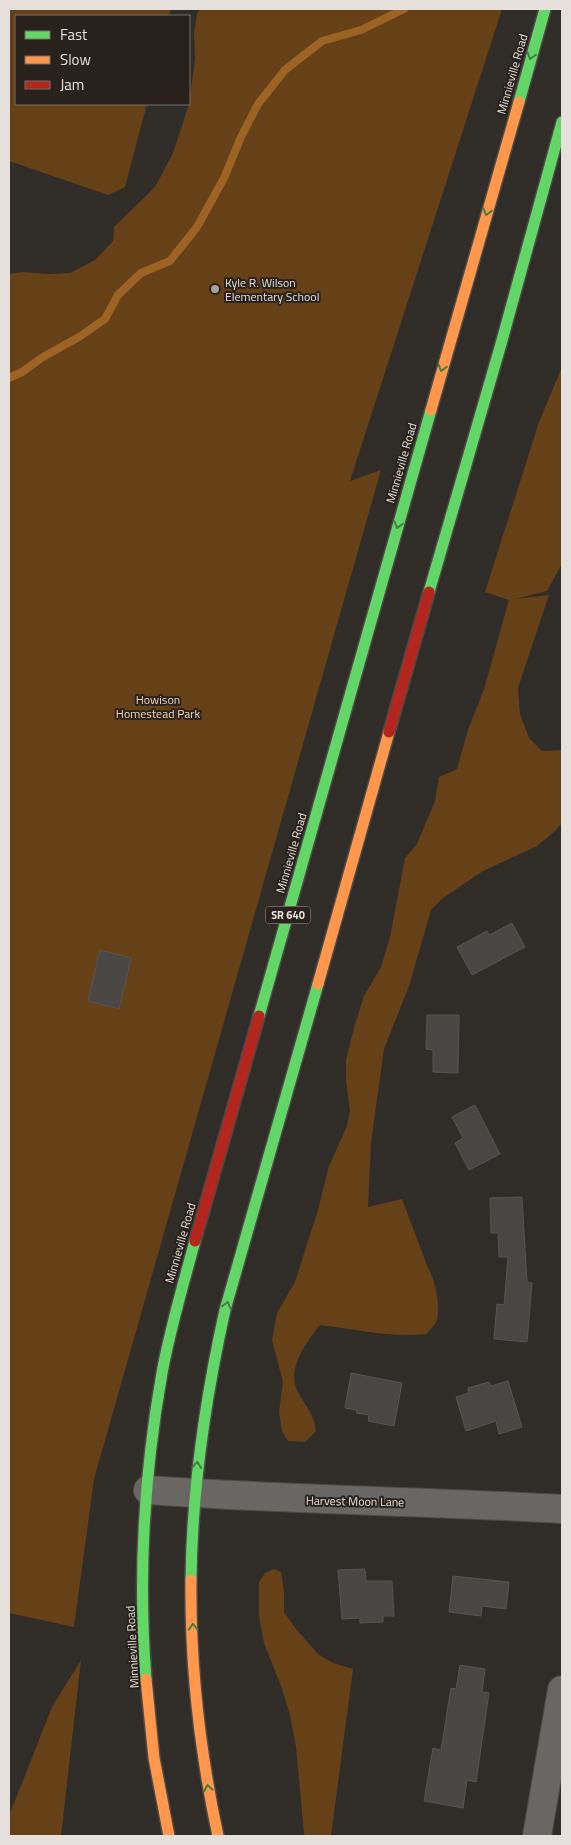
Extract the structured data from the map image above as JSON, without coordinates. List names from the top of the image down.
{
  "streets": {
    "main road": ["Minnieville Road", "SR 640"],
    "street": ["Harvest Moon Lane"]
  },
  "crossings": [
    ["Minnieville Road", "Harvest Moon Lane"]
  ],
  "parks": ["Howison Homestead Park"],
  "places": ["Kyle R. Wilson Elementary School"],
  "legend": ["Fast", "Slow", "Jam"]
}
